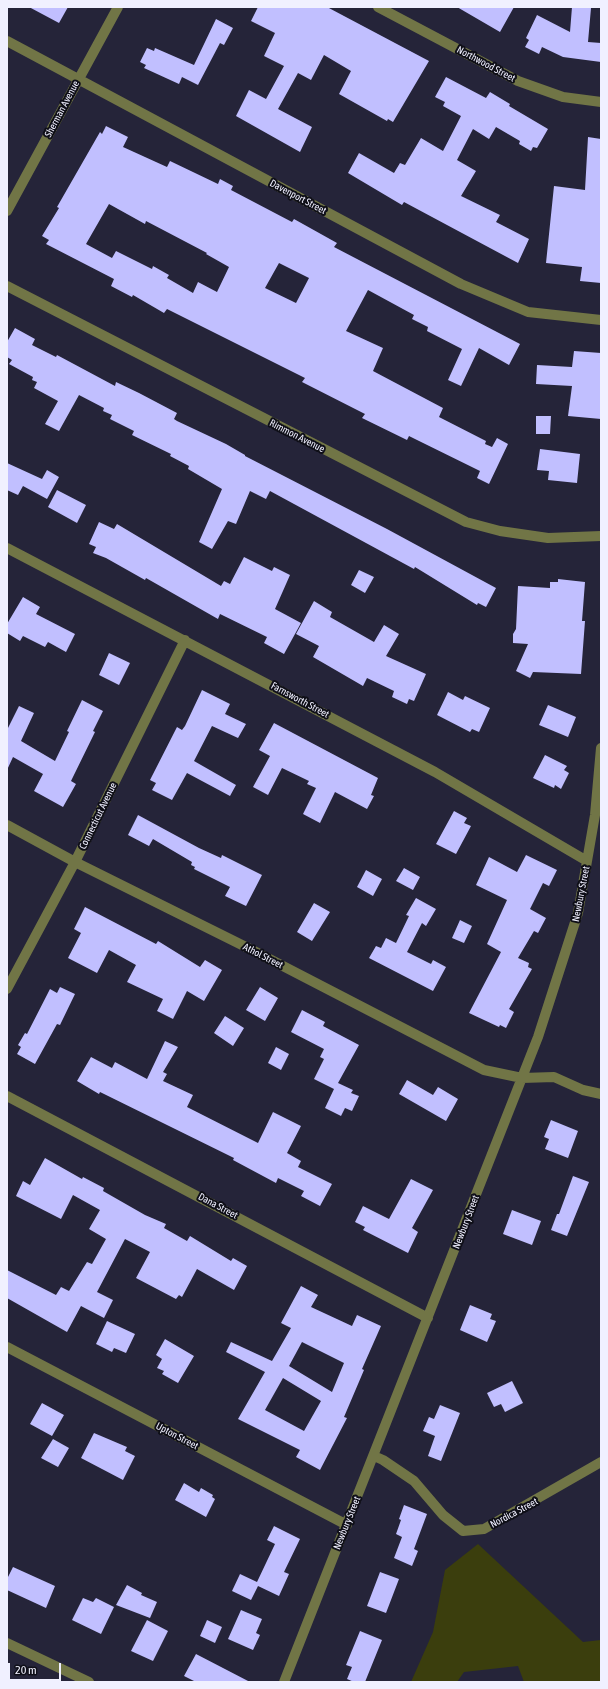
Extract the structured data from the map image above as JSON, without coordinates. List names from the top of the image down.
{
  "streets": {
    "street": [
      "Northwood Street",
      "Sherman Avenue",
      "Davenport Street",
      "Rimmon Avenue",
      "Farnsworth Street",
      "Connecticut Avenue",
      "Newbury Street",
      "Athol Street",
      "Dana Street",
      "Upton Street",
      "Nordica Street"
    ]
  },
  "crossings": [
    ["Sherman Avenue", "Davenport Street"],
    ["Farnsworth Street", "Connecticut Avenue"],
    ["Farnsworth Street", "Newbury Street"],
    ["Connecticut Avenue", "Athol Street"],
    ["Newbury Street", "Athol Street"],
    ["Newbury Street", "Dana Street"],
    ["Newbury Street", "Upton Street"],
    ["Newbury Street", "Nordica Street"]
  ],
  "scale_bar": "20 m"
}
